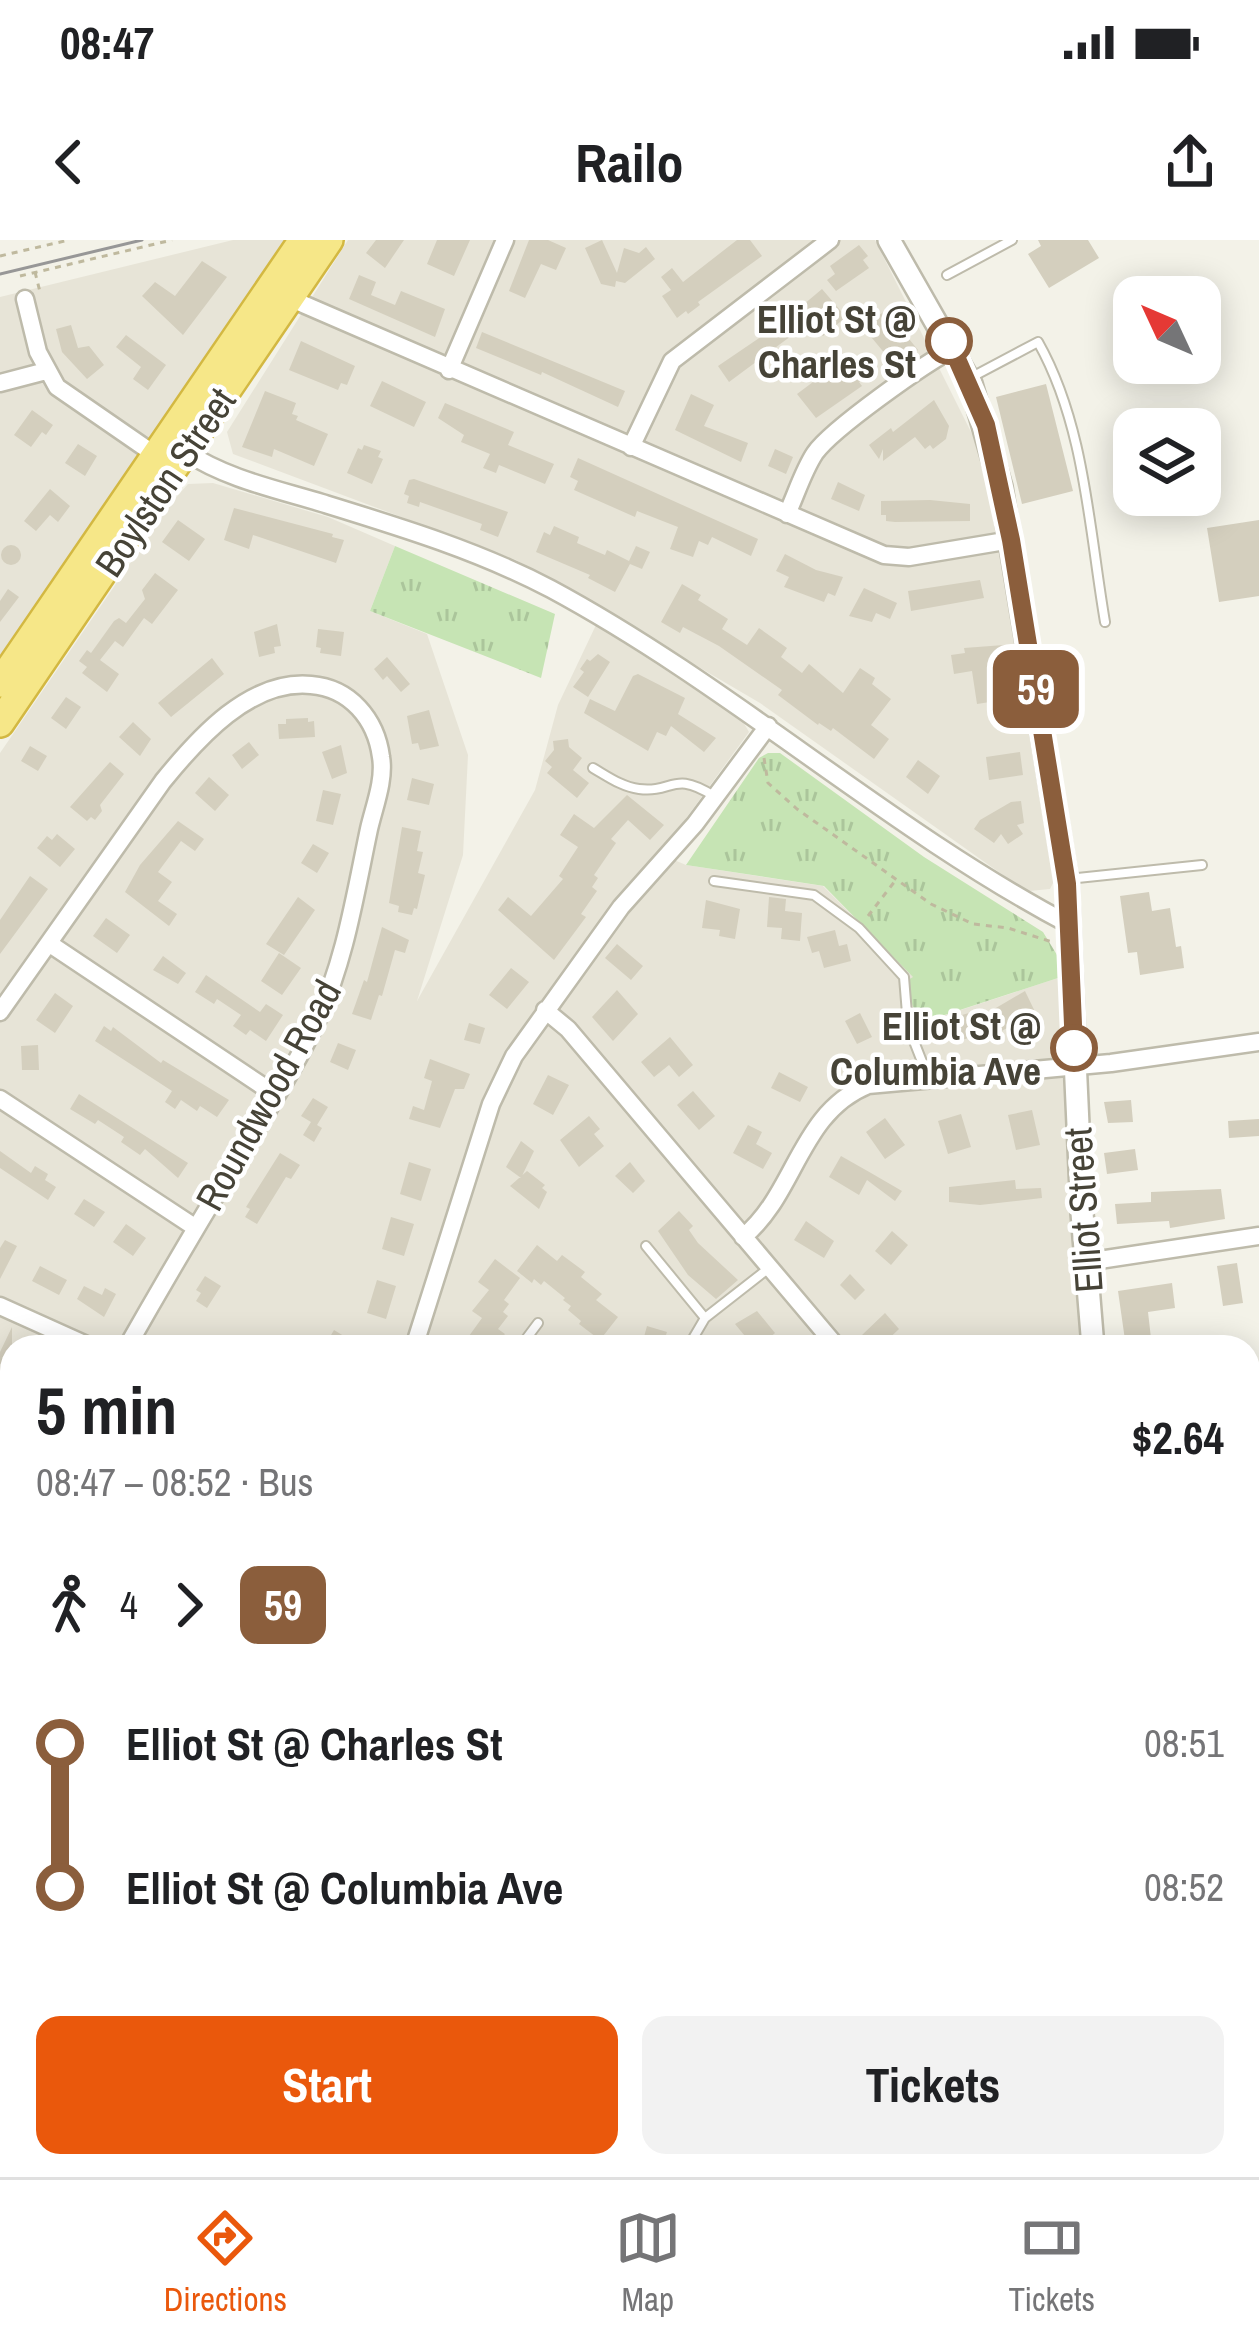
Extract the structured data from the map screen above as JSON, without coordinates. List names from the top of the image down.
{
  "streets": {
    "highway": ["Boylston Street"],
    "street": ["Roundwood Road", "Elliot Street"]
  },
  "places": ["Elliot St @ Charles St", "Elliot St @ Columbia Ave"],
  "lines": ["bus line 59"],
  "north": "top left",
  "page": {
    "status": "08:47",
    "header": "Railo",
    "on_map": "59",
    "heading": ["5 min", "08:47 – 08:52 · Bus", "$2.64"],
    "legs": ["4", "59"],
    "list": [
      {
        "name": "Elliot St @ Charles St",
        "value": "08:51"
      },
      {
        "name": "Elliot St @ Columbia Ave",
        "value": "08:52"
      }
    ],
    "buttons": ["Start", "Tickets"],
    "tabs": ["Directions", "Map", "Tickets"]
  }
}
